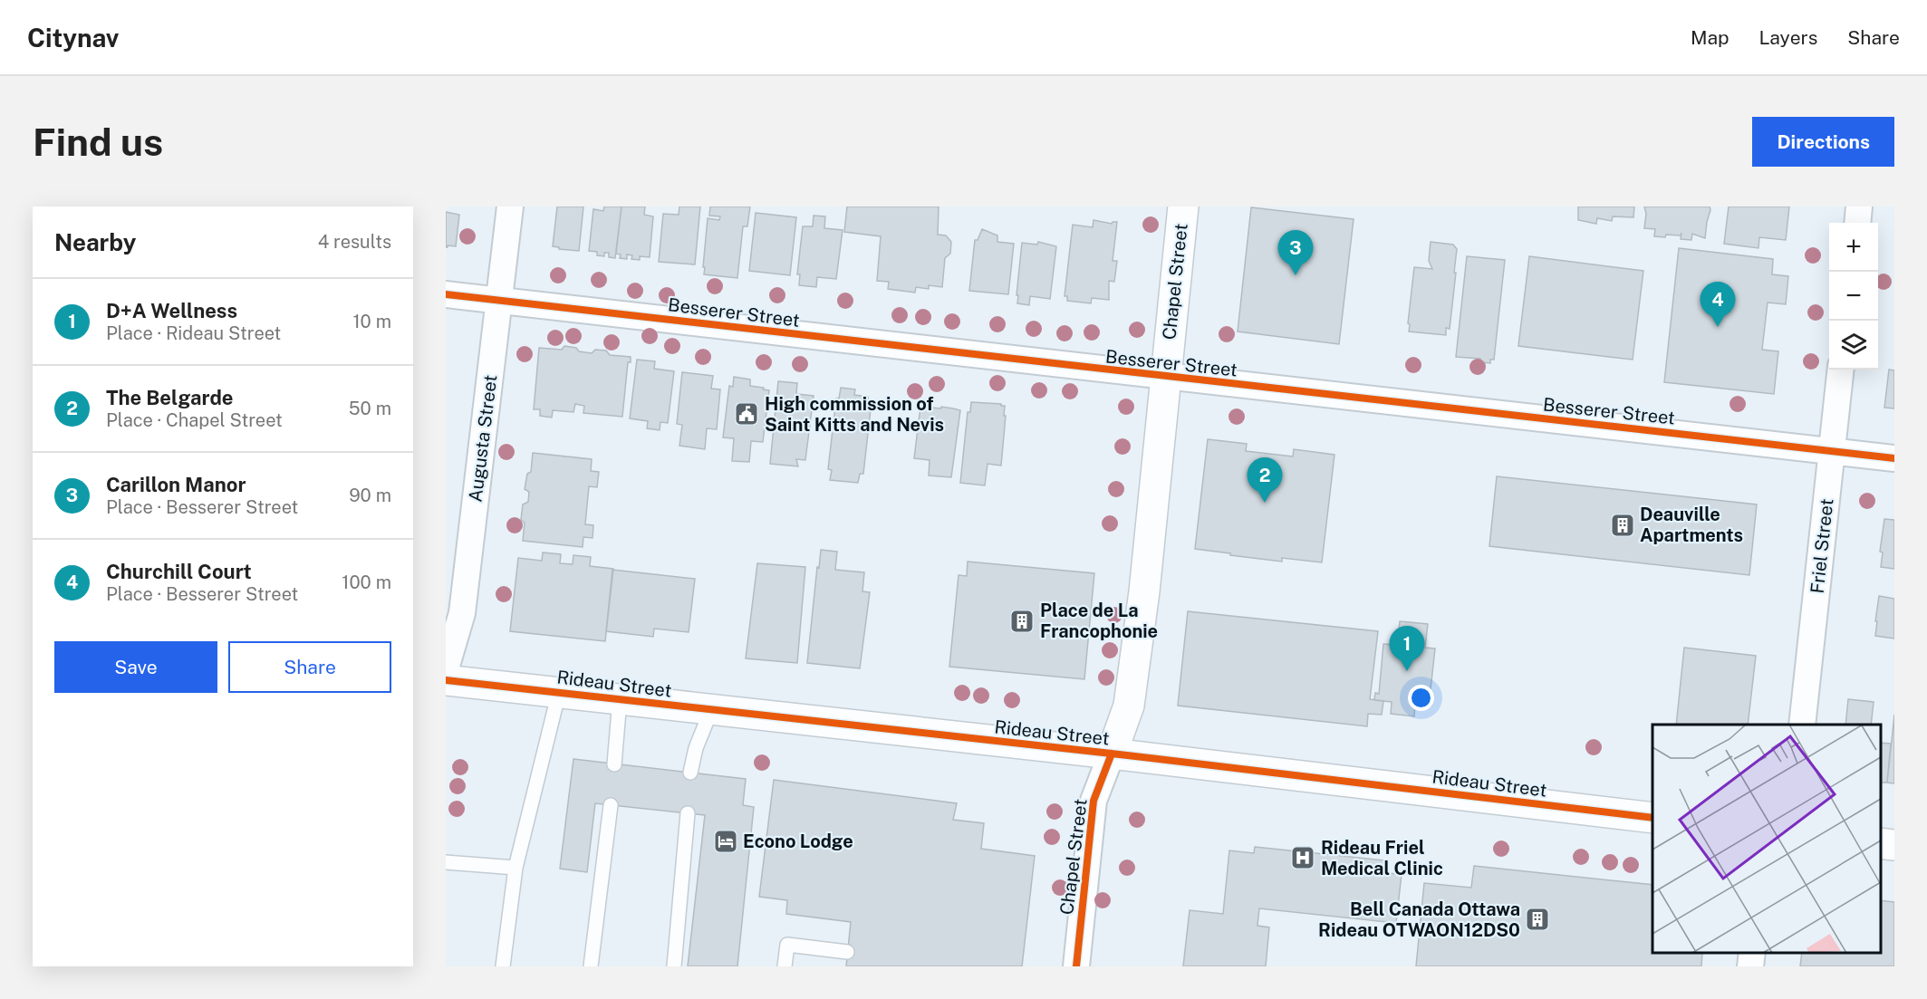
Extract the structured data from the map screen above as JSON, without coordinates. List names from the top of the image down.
{
  "streets": {
    "main road": ["Chapel Street", "Rideau Street"],
    "street": ["Besserer Street", "Augusta Street", "Friel Street"]
  },
  "crossings": [
    ["Chapel Street", "Besserer Street"],
    ["Chapel Street", "Rideau Street"],
    ["Besserer Street", "Augusta Street"],
    ["Besserer Street", "Friel Street"]
  ],
  "places": {
    "public building": ["High commission of Saint Kitts and Nevis"],
    "building": ["Deauville Apartments", "Place de La Francophonie", "Bell Canada Ottawa Rideau OTWAON12DS0"],
    "hotel": ["Econo Lodge"],
    "hospital": ["Rideau Friel Medical Clinic"]
  },
  "page": {
    "header": "Citynav",
    "nav": ["Map", "Layers", "Share"],
    "buttons": [
      "Directions",
      ["Save", "Share"]
    ],
    "title": "Find us",
    "heading": ["Nearby", "4 results"],
    "map_buttons": ["+", "−"],
    "pins": [
      "3",
      "4",
      "2",
      "1"
    ],
    "list": [
      {
        "mark": "1",
        "name": "D+A Wellness",
        "note": "Place · Rideau Street",
        "value": "10 m"
      },
      {
        "mark": "2",
        "name": "The Belgarde",
        "note": "Place · Chapel Street",
        "value": "50 m"
      },
      {
        "mark": "3",
        "name": "Carillon Manor",
        "note": "Place · Besserer Street",
        "value": "90 m"
      },
      {
        "mark": "4",
        "name": "Churchill Court",
        "note": "Place · Besserer Street",
        "value": "100 m"
      }
    ]
  }
}
